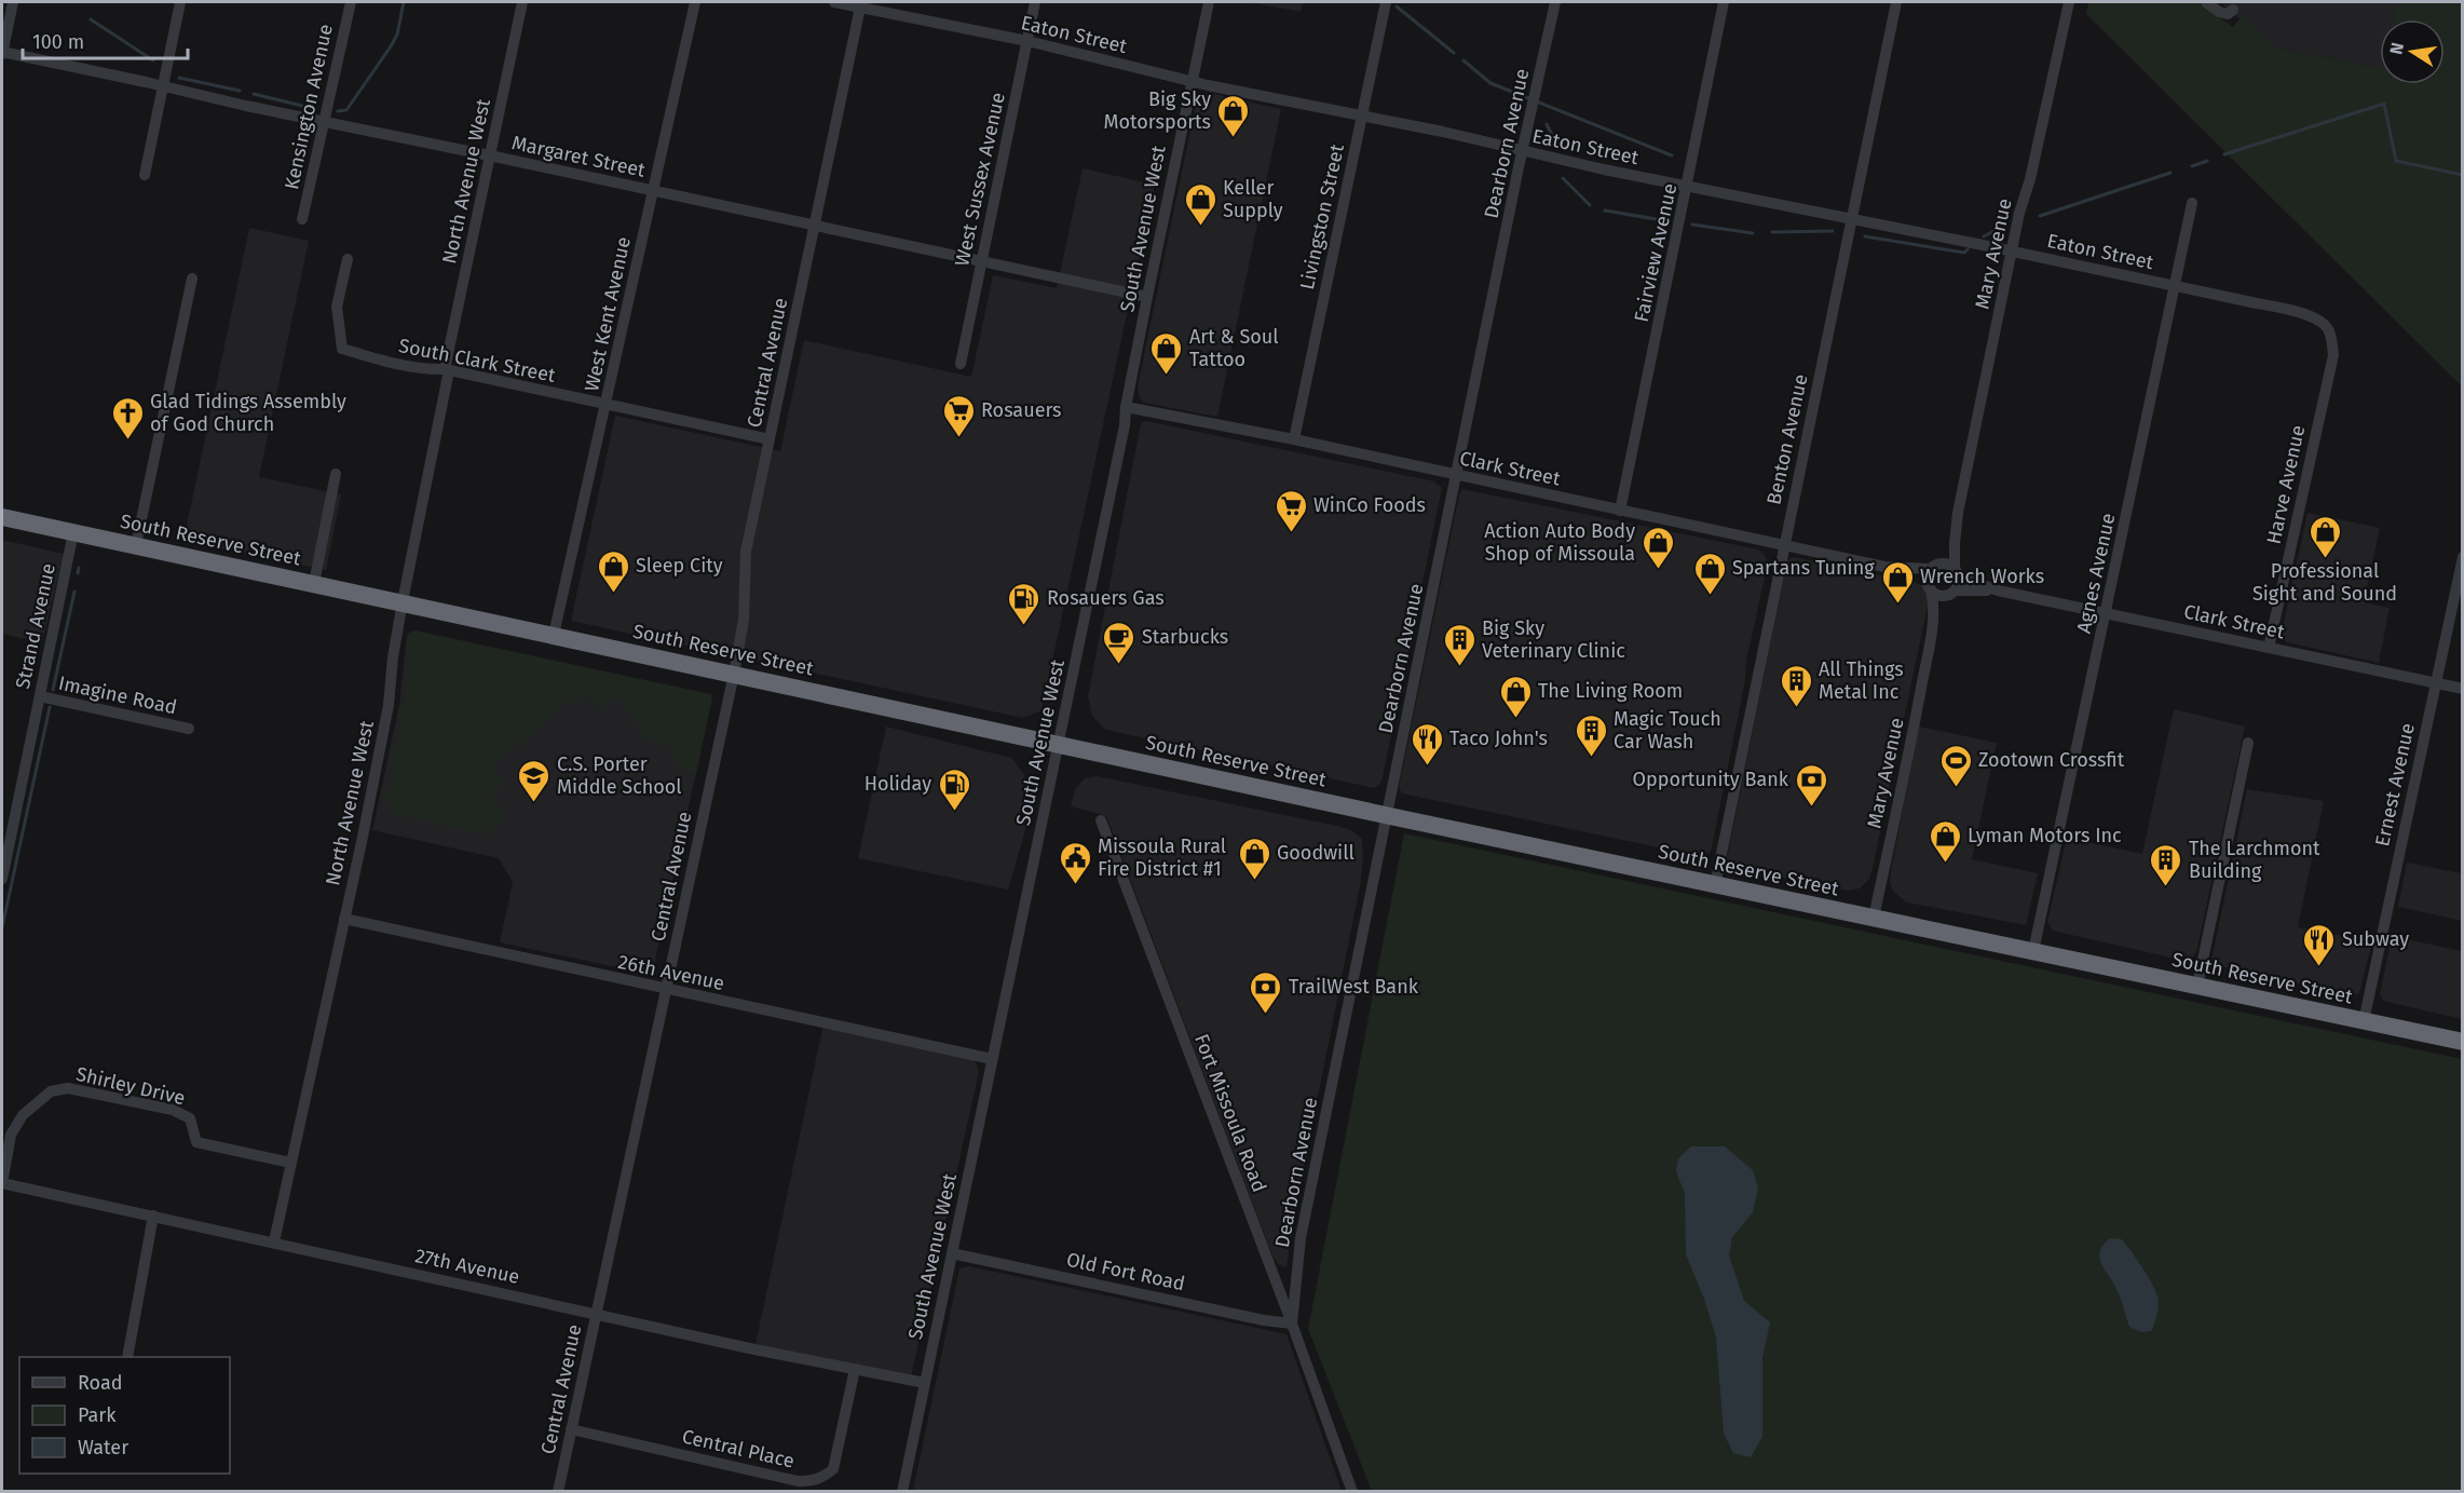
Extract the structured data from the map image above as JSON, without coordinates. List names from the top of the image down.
{
  "streets": {
    "highway": ["South Reserve Street"],
    "street": [
      "Eaton Street",
      "Kensington Avenue",
      "Dearborn Avenue",
      "Margaret Street",
      "West Sussex Avenue",
      "North Avenue West",
      "Livingston Street",
      "South Avenue West",
      "Fairview Avenue",
      "Mary Avenue",
      "West Kent Avenue",
      "South Clark Street",
      "Central Avenue",
      "Benton Avenue",
      "Clark Street",
      "Harve Avenue",
      "Agnes Avenue",
      "Strand Avenue",
      "Imagine Road",
      "Ernest Avenue",
      "26th Avenue",
      "Shirley Drive",
      "Fort Missoula Road",
      "27th Avenue",
      "Old Fort Road",
      "Central Place"
    ]
  },
  "crossings": [
    ["Eaton Street", "Dearborn Avenue"],
    ["Eaton Street", "West Sussex Avenue"],
    ["Eaton Street", "Livingston Street"],
    ["Eaton Street", "South Avenue West"],
    ["Eaton Street", "Fairview Avenue"],
    ["Eaton Street", "Mary Avenue"],
    ["Eaton Street", "Central Avenue"],
    ["Eaton Street", "Benton Avenue"],
    ["Eaton Street", "Harve Avenue"],
    ["Eaton Street", "Agnes Avenue"],
    ["Kensington Avenue", "Margaret Street"],
    ["Dearborn Avenue", "Clark Street"],
    ["Dearborn Avenue", "South Reserve Street"],
    ["Dearborn Avenue", "Fort Missoula Road"],
    ["Dearborn Avenue", "Old Fort Road"],
    ["Margaret Street", "West Sussex Avenue"],
    ["Margaret Street", "North Avenue West"],
    ["Margaret Street", "South Avenue West"],
    ["Margaret Street", "West Kent Avenue"],
    ["Margaret Street", "Central Avenue"],
    ["North Avenue West", "South Clark Street"],
    ["North Avenue West", "South Reserve Street"],
    ["North Avenue West", "26th Avenue"],
    ["North Avenue West", "Shirley Drive"],
    ["North Avenue West", "27th Avenue"],
    ["Livingston Street", "Clark Street"],
    ["South Avenue West", "Clark Street"],
    ["South Avenue West", "South Reserve Street"],
    ["South Avenue West", "26th Avenue"],
    ["South Avenue West", "27th Avenue"],
    ["South Avenue West", "Old Fort Road"],
    ["Fairview Avenue", "Clark Street"],
    ["Mary Avenue", "Clark Street"],
    ["Mary Avenue", "South Reserve Street"],
    ["West Kent Avenue", "South Clark Street"],
    ["West Kent Avenue", "South Reserve Street"],
    ["South Clark Street", "Central Avenue"],
    ["Central Avenue", "South Reserve Street"],
    ["Central Avenue", "26th Avenue"],
    ["Central Avenue", "27th Avenue"],
    ["Central Avenue", "Central Place"],
    ["Benton Avenue", "Clark Street"],
    ["Benton Avenue", "South Reserve Street"],
    ["Clark Street", "Harve Avenue"],
    ["Clark Street", "Agnes Avenue"],
    ["Clark Street", "Ernest Avenue"],
    ["South Reserve Street", "Agnes Avenue"],
    ["South Reserve Street", "Strand Avenue"],
    ["South Reserve Street", "Ernest Avenue"],
    ["Strand Avenue", "Imagine Road"],
    ["Shirley Drive", "27th Avenue"],
    ["Fort Missoula Road", "Old Fort Road"],
    ["27th Avenue", "Central Place"]
  ],
  "places": {
    "shop": [
      "Big Sky Motorsports",
      "Keller Supply",
      "Art & Soul Tattoo",
      "Professional Sight and Sound",
      "Action Auto Body Shop of Missoula",
      "Sleep City",
      "Spartans Tuning",
      "Wrench Works",
      "The Living Room",
      "Lyman Motors Inc",
      "Goodwill"
    ],
    "supermarket": ["Rosauers", "WinCo Foods"],
    "church": ["Glad Tidings Assembly of God Church"],
    "fuel station": ["Rosauers Gas", "Holiday"],
    "cafe": ["Starbucks"],
    "building": [
      "Big Sky Veterinary Clinic",
      "All Things Metal Inc",
      "Magic Touch Car Wash",
      "The Larchmont Building"
    ],
    "restaurant": ["Taco John's", "Subway"],
    "sports": ["Zootown Crossfit"],
    "school or university": ["C.S. Porter Middle School"],
    "bank": ["Opportunity Bank", "TrailWest Bank"],
    "public building": ["Missoula Rural Fire District #1"]
  },
  "legend": ["Road", "Park", "Water"],
  "scale_bar": "100 m",
  "north": "left"
}
